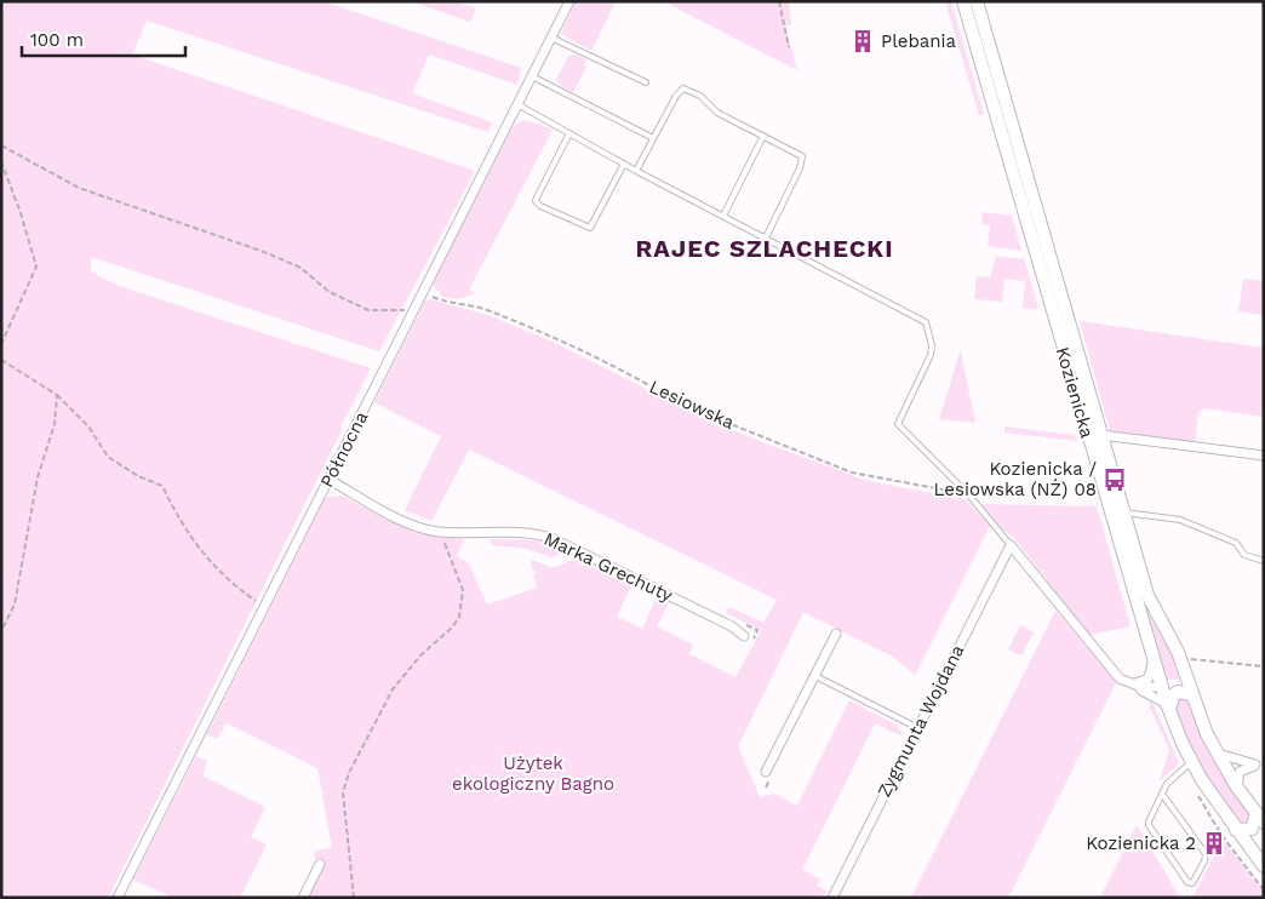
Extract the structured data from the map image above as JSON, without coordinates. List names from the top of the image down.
{
  "streets": {
    "main road": ["Kozienicka"],
    "street": ["Północna", "Marka Grechuty", "Zygmunta Wojdana"],
    "path": ["Lesiowska"]
  },
  "crossings": [
    ["Lesiowska", "Północna"],
    ["Północna", "Marka Grechuty"]
  ],
  "districts": ["RAJEC SZLACHECKI"],
  "parks": ["Użytek ekologiczny Bagno"],
  "places": {
    "building": ["Plebania", "Kozienicka 2"],
    "bus stop": ["Kozienicka / Lesiowska (NŻ) 08"]
  },
  "scale_bar": "100 m"
}
